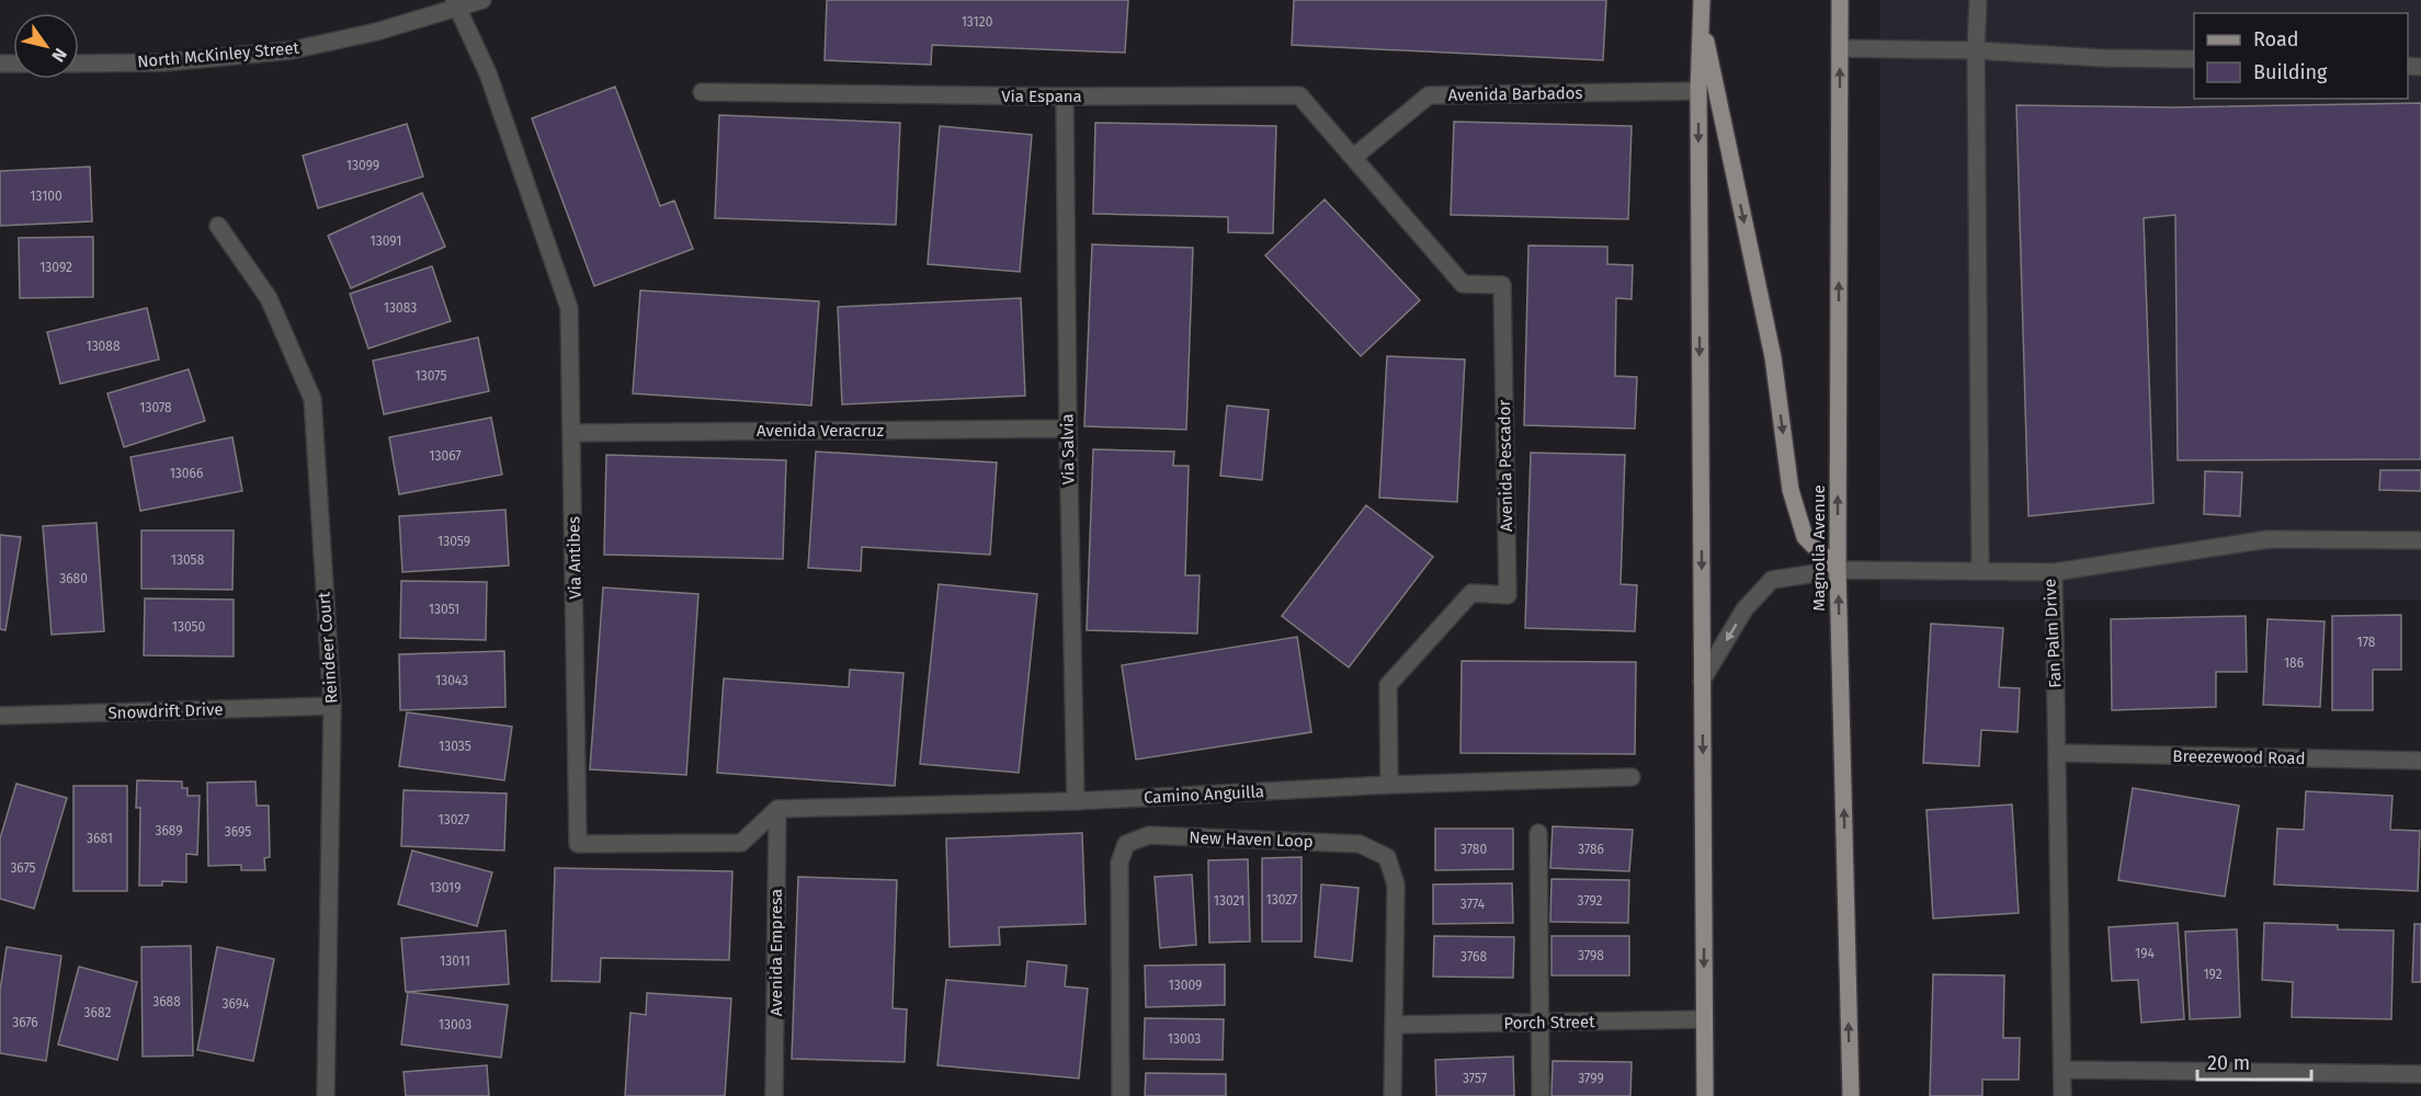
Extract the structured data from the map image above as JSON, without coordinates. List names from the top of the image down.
{
  "streets": {
    "main road": ["Magnolia Avenue"],
    "street": [
      "North McKinley Street",
      "Avenida Barbados",
      "Via Espana",
      "Avenida Veracruz",
      "Via Salvia",
      "Avenida Pescador",
      "Via Antibes",
      "Fan Palm Drive",
      "Reindeer Court",
      "Snowdrift Drive",
      "Breezewood Road",
      "Camino Anguilla",
      "New Haven Loop",
      "Avenida Empresa",
      "Porch Street"
    ]
  },
  "crossings": [
    ["North McKinley Street", "Via Antibes"],
    ["Avenida Barbados", "Via Espana"],
    ["Avenida Barbados", "Avenida Pescador"],
    ["Via Espana", "Via Salvia"],
    ["Via Espana", "Avenida Pescador"],
    ["Avenida Veracruz", "Via Salvia"],
    ["Avenida Veracruz", "Via Antibes"],
    ["Via Salvia", "Camino Anguilla"],
    ["Avenida Pescador", "Camino Anguilla"],
    ["Magnolia Avenue", "Fan Palm Drive"],
    ["Via Antibes", "Camino Anguilla"],
    ["Via Antibes", "Avenida Empresa"],
    ["Fan Palm Drive", "Breezewood Road"],
    ["Reindeer Court", "Snowdrift Drive"],
    ["Camino Anguilla", "Avenida Empresa"],
    ["New Haven Loop", "Porch Street"]
  ],
  "house_numbers": [
    "13120",
    "13099",
    "13100",
    "13091",
    "13092",
    "13083",
    "13088",
    "13075",
    "13078",
    "13067",
    "13066",
    "13059",
    "13058",
    "3680",
    "13051",
    "13050",
    "178",
    "186",
    "13043",
    "13035",
    "13027",
    "3689",
    "3695",
    "3681",
    "3780",
    "3786",
    "3675",
    "13019",
    "13027",
    "13021",
    "3792",
    "3774",
    "194",
    "3798",
    "3768",
    "13011",
    "192",
    "13009",
    "3688",
    "3694",
    "3682",
    "3676",
    "13003",
    "13003",
    "3757",
    "3799"
  ],
  "legend": ["Road", "Building"],
  "scale_bar": "20 m",
  "north": "bottom right"
}
